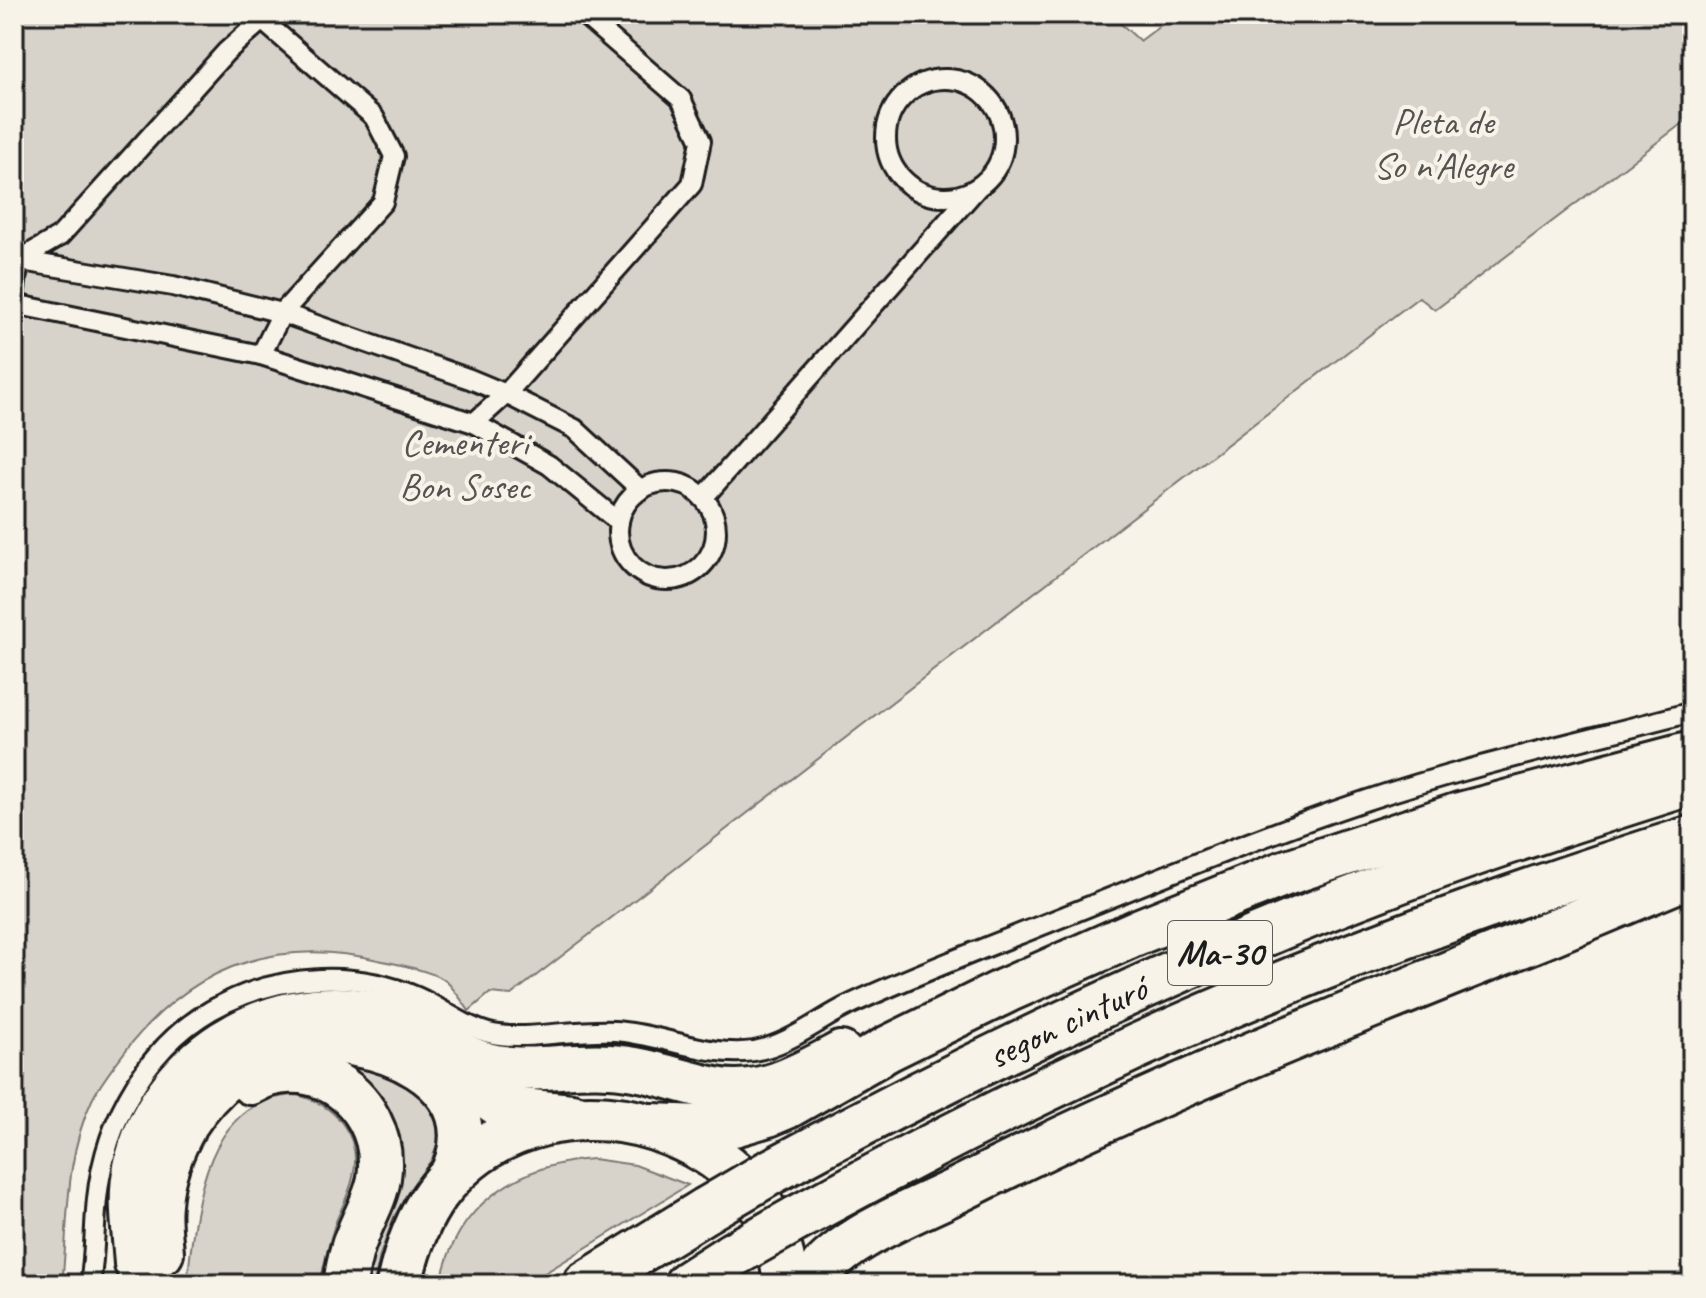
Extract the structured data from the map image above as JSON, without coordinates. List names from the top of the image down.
{
  "streets": {
    "main road": ["Ma-30", "segon cinturó"]
  },
  "parks": ["Pleta de So n'Alegre", "Cementeri Bon Sosec"]
}
